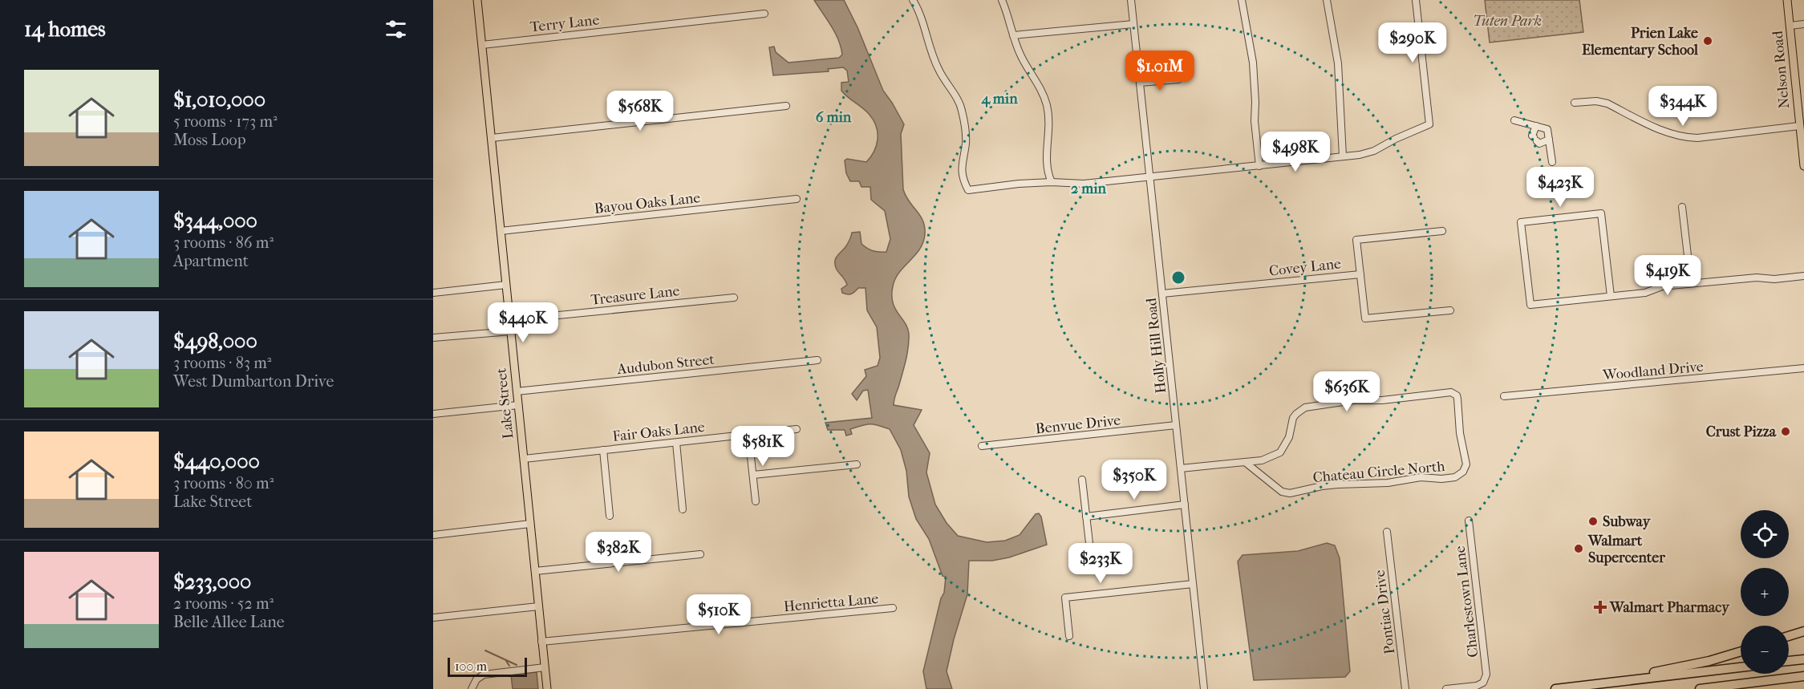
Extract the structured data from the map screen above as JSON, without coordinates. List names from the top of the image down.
{
  "streets": {
    "main road": ["Nelson Road", "Lake Street"],
    "street": [
      "Terry Lane",
      "Bayou Oaks Lane",
      "Covey Lane",
      "Treasure Lane",
      "Holly Hill Road",
      "Audubon Street",
      "Woodland Drive",
      "Benvue Drive",
      "Fair Oaks Lane",
      "Chateau Circle North",
      "Charlestown Lane",
      "Henrietta Lane",
      "Pontiac Drive"
    ]
  },
  "crossings": [
    ["Terry Lane", "Lake Street"],
    ["Bayou Oaks Lane", "Lake Street"],
    ["Covey Lane", "Holly Hill Road"],
    ["Treasure Lane", "Lake Street"],
    ["Holly Hill Road", "Benvue Drive"],
    ["Audubon Street", "Lake Street"],
    ["Lake Street", "Fair Oaks Lane"],
    ["Lake Street", "Henrietta Lane"]
  ],
  "parks": ["Tuten Park"],
  "places": {
    "other": [
      "Prien Lake Elementary School",
      "Crust Pizza",
      "Subway",
      "Walmart Supercenter"
    ],
    "health": ["Walmart Pharmacy"]
  },
  "scale_bar": "100 m",
  "page": {
    "heading": "14 homes",
    "price": [
      "$290K",
      "$1.01M",
      "$344K",
      "$568K",
      "$498K",
      "$423K",
      "$419K",
      "$440K",
      "$636K",
      "$581K",
      "$350K",
      "$382K",
      "$233K",
      "$510K"
    ],
    "list": [
      {
        "name": "$1,010,000",
        "note": "5 rooms · 173 m² · Moss Loop"
      },
      {
        "name": "$344,000",
        "note": "3 rooms · 86 m² · Apartment"
      },
      {
        "name": "$498,000",
        "note": "3 rooms · 83 m² · West Dumbarton Drive"
      },
      {
        "name": "$440,000",
        "note": "3 rooms · 80 m² · Lake Street"
      },
      {
        "name": "$233,000",
        "note": "2 rooms · 52 m² · Belle Allee Lane"
      }
    ],
    "map_buttons": ["+", "−"],
    "scale": "100 m"
  },
  "rings": ["4 min", "6 min", "2 min"]
}
